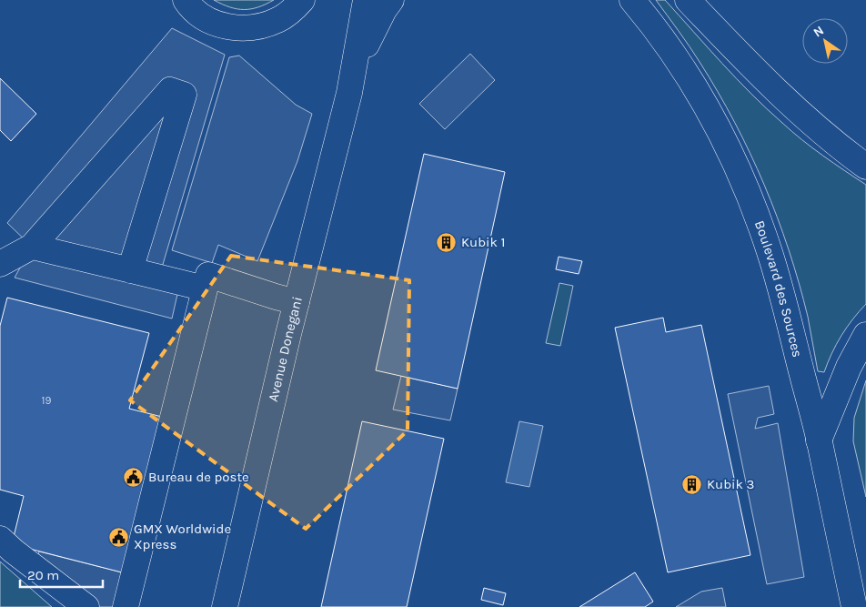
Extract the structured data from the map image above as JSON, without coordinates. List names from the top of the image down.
{
  "streets": {
    "main road": ["Boulevard des Sources", "Avenue Donegani"]
  },
  "places": {
    "building": ["Kubik 1", "Kubik 3"],
    "public building": ["Bureau de poste", "GMX Worldwide Xpress"]
  },
  "house_numbers": ["19"],
  "scale_bar": "20 m",
  "north": "top left"
}
